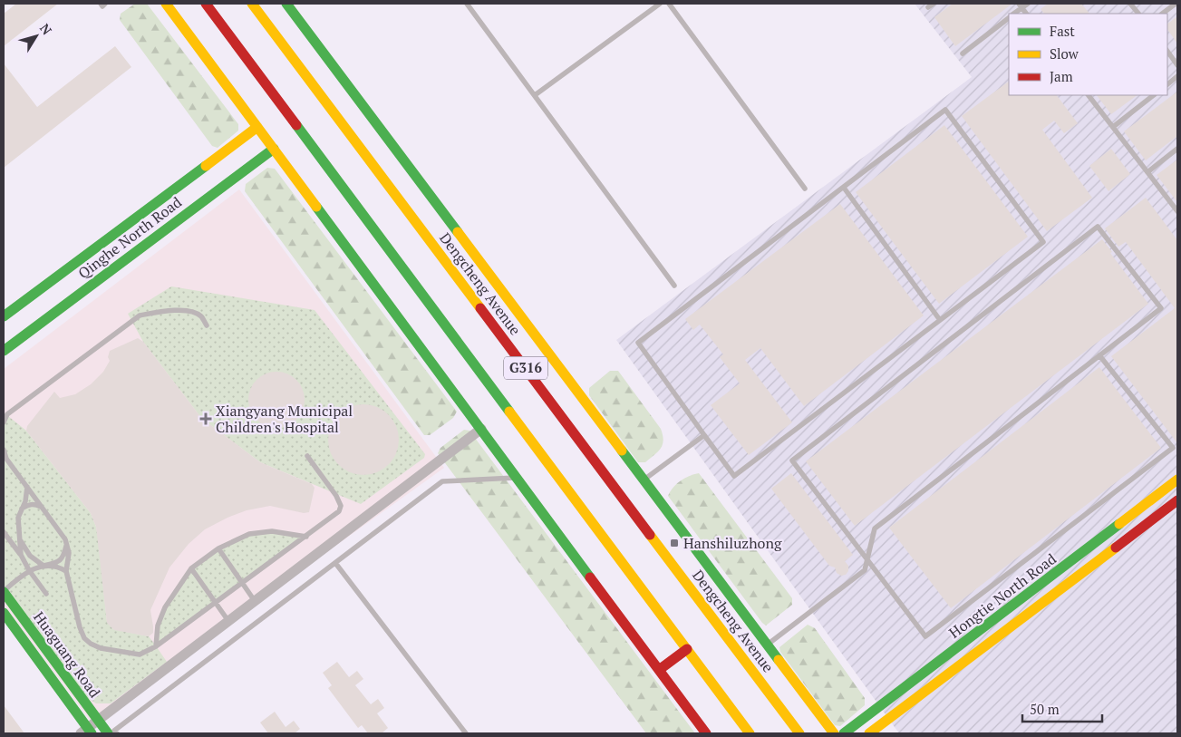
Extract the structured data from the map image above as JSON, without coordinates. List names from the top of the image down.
{
  "streets": {
    "main road": [
      "Qinghe North Road",
      "Dengcheng Avenue",
      "G316",
      "Hongtie North Road",
      "Huaguang Road"
    ]
  },
  "places": {
    "health": ["Xiangyang Municipal Children's Hospital"],
    "transit": ["Hanshiluzhong"]
  },
  "legend": ["Fast", "Slow", "Jam"],
  "scale_bar": "50 m",
  "north": "top right"
}
